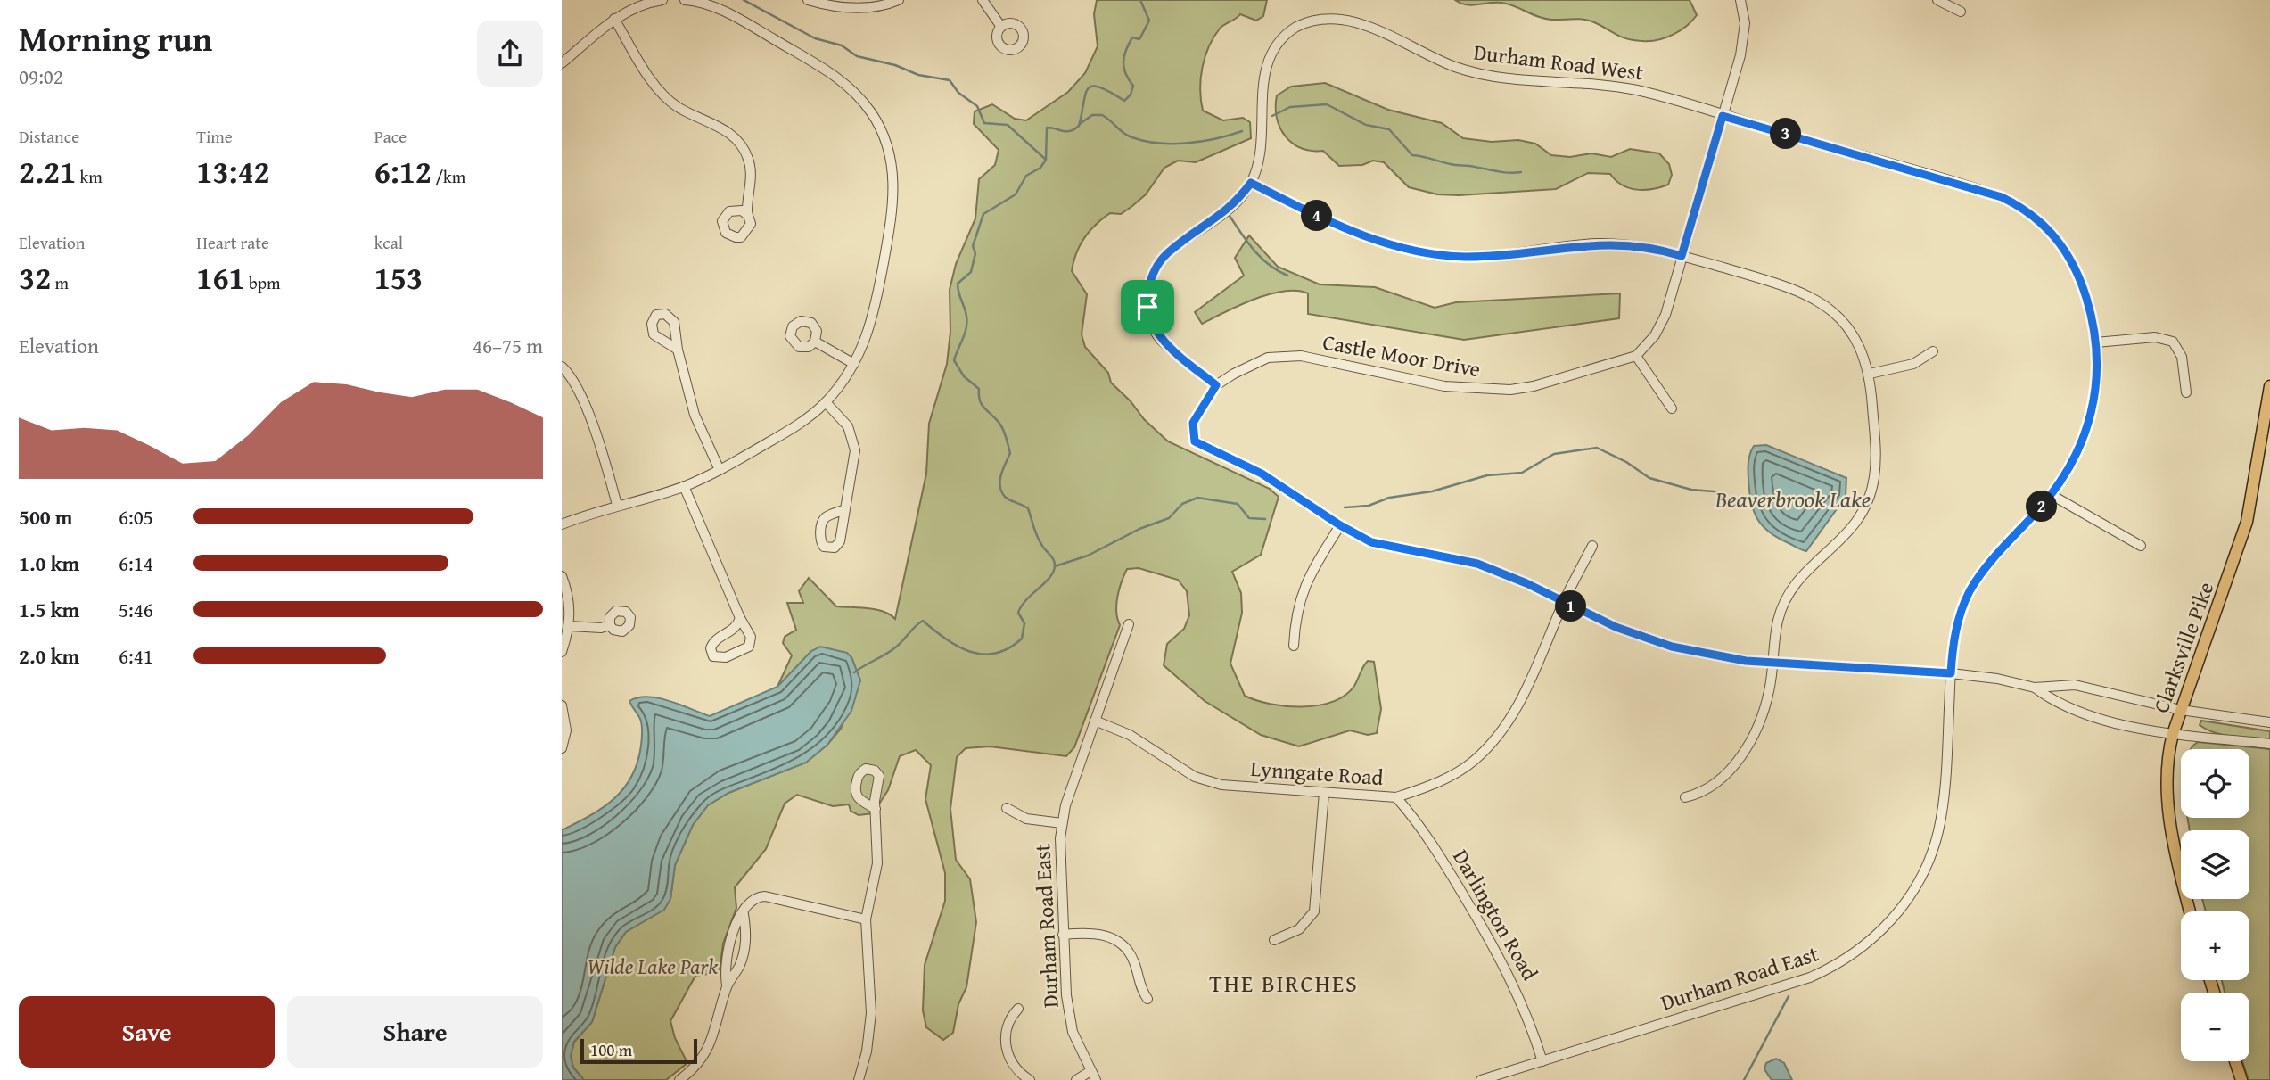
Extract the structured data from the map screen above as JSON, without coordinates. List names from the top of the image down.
{
  "streets": {
    "main road": ["Clarksville Pike"],
    "street": [
      "Durham Road West",
      "Castle Moor Drive",
      "Lynngate Road",
      "Darlington Road",
      "Durham Road East"
    ]
  },
  "crossings": [
    ["Durham Road West", "Castle Moor Drive"],
    ["Durham Road West", "Durham Road East"],
    ["Lynngate Road", "Darlington Road"],
    ["Lynngate Road", "Durham Road East"],
    ["Darlington Road", "Durham Road East"]
  ],
  "districts": ["THE BIRCHES"],
  "water": ["Beaverbrook Lake"],
  "parks": ["Wilde Lake Park"],
  "scale_bar": "100 m",
  "page": {
    "heading": ["Morning run", "09:02"],
    "stats": [
      ["Distance", "2.21 km"],
      ["Time", "13:42"],
      ["Pace", "6:12 /km"],
      ["Elevation", "32 m"],
      ["Heart rate", "161 bpm"],
      ["kcal", "153"]
    ],
    "pins": [
      "3",
      "4",
      "2",
      "1"
    ],
    "chart": ["Elevation", "46–75 m"],
    "list": [
      {
        "name": "500 m",
        "note": "6:05"
      },
      {
        "name": "1.0 km",
        "note": "6:14"
      },
      {
        "name": "1.5 km",
        "note": "5:46"
      },
      {
        "name": "2.0 km",
        "note": "6:41"
      }
    ],
    "map_buttons": ["+", "−"],
    "buttons": ["Save", "Share"],
    "scale": "100 m"
  }
}
